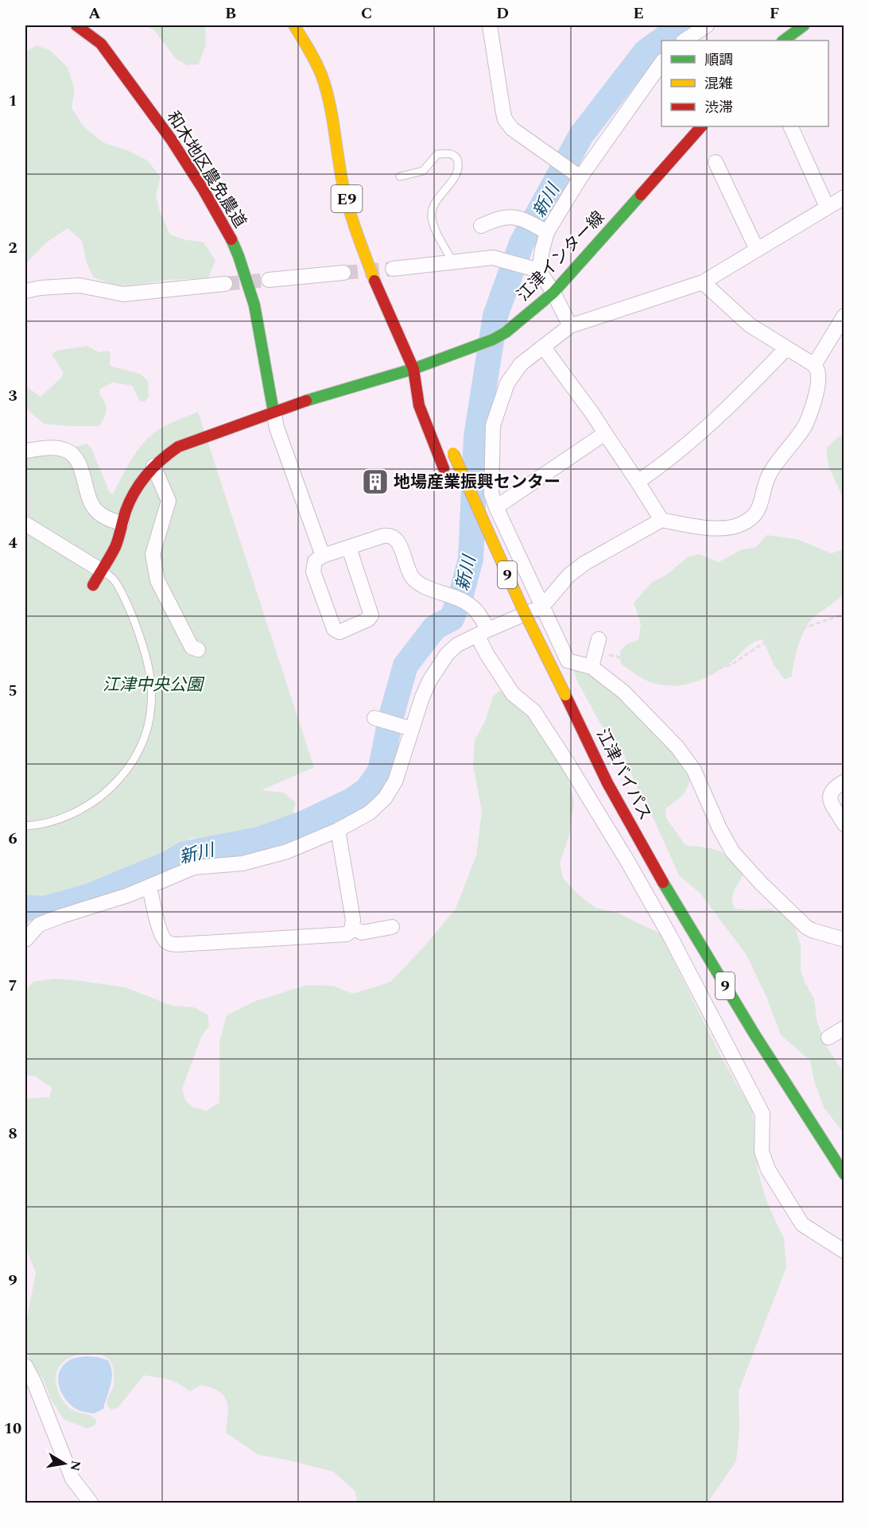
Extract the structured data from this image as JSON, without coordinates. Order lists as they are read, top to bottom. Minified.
{"streets":{"main road":["和木地区農免農道","E9","江津インター線","9","江津バイパス"]},"crossings":[["和木地区農免農道","江津インター線"],["E9","江津インター線"]],"water":["新川"],"parks":["江津中央公園"],"places":{"building":["地場産業振興センター"]},"legend":["順調","混雑","渋滞"],"north":"right","grid":{"columns":["A","B","C","D","E","F"],"rows":["1","2","3","4","5","6","7","8","9","10"]}}
